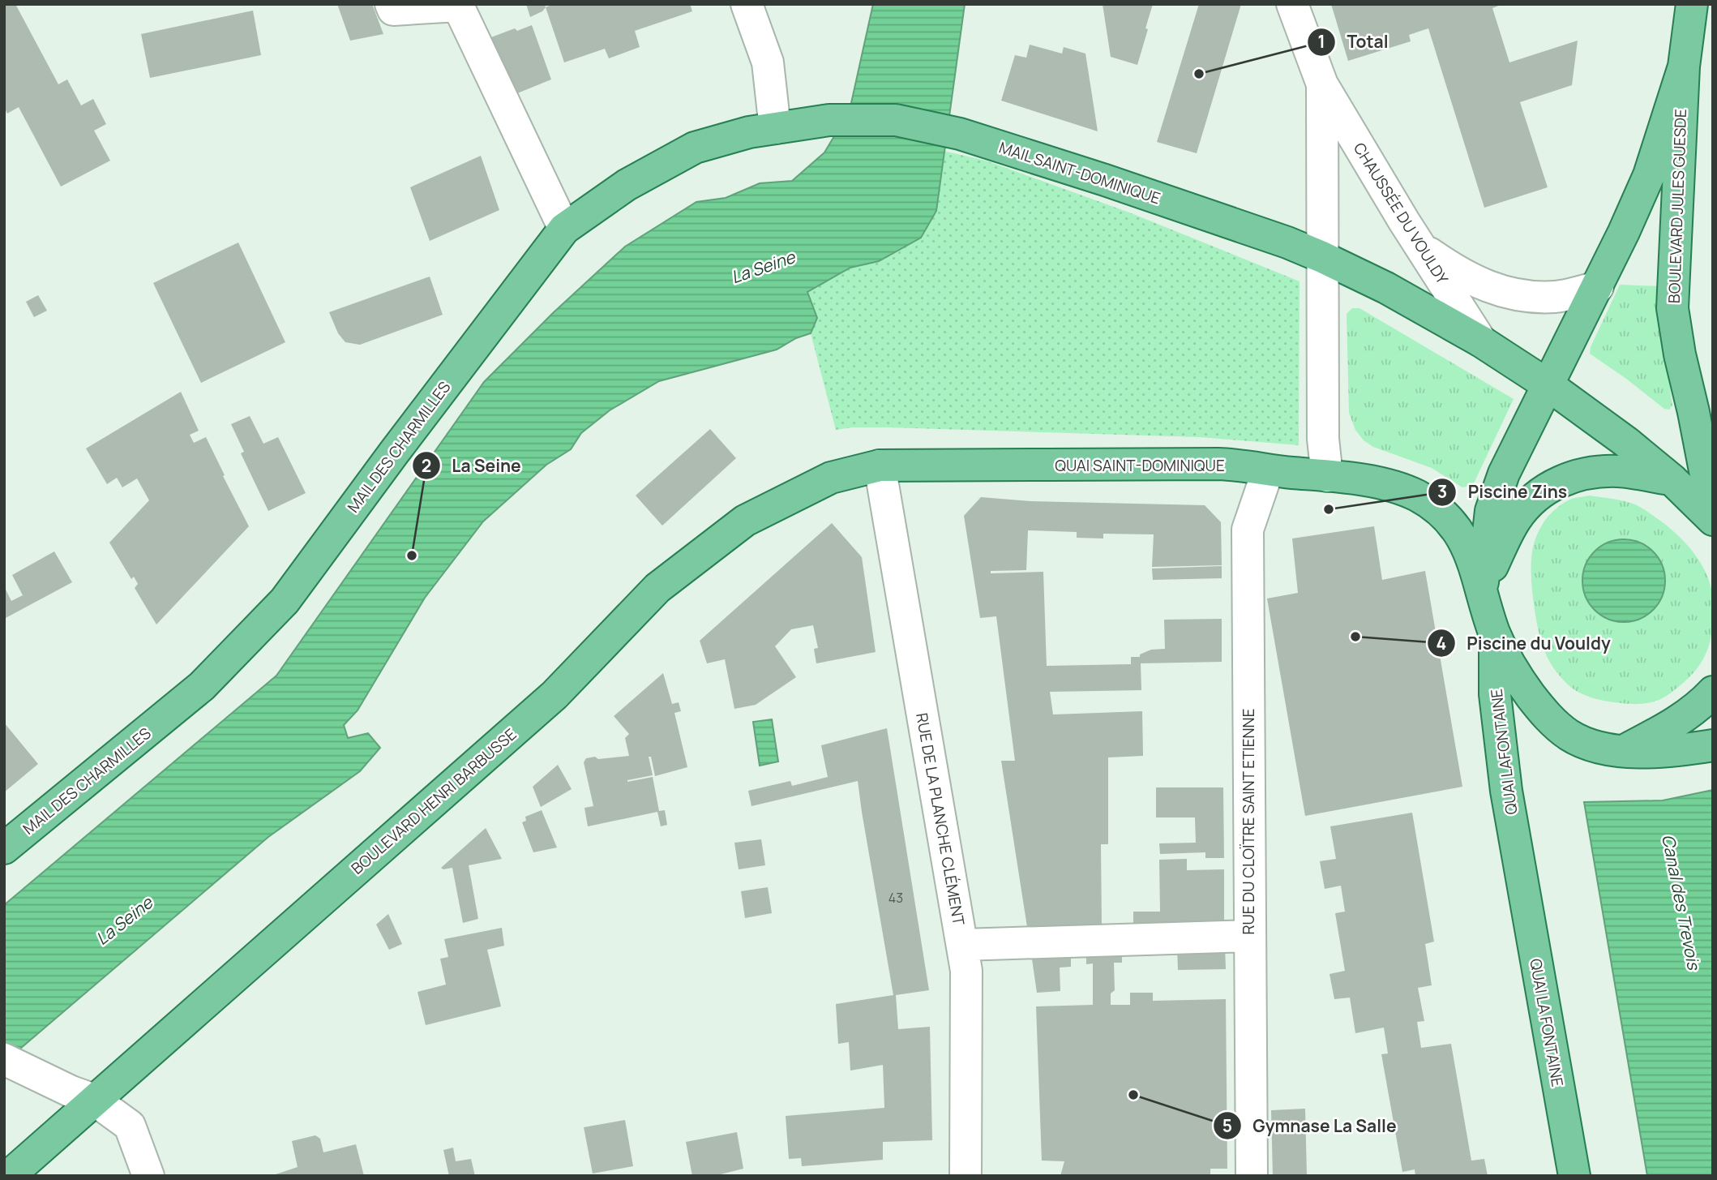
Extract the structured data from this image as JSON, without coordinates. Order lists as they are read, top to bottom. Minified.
{"streets":{"main road":["MAIL SAINT-DOMINIQUE","BOULEVARD JULES GUESDE","MAIL DES CHARMILLES","QUAI SAINT-DOMINIQUE","QUAI LAFONTAINE","BOULEVARD HENRI BARBUSSE","QUAI LA FONTAINE"],"street":["CHAUSSÉE DU VOULDY","RUE DE LA PLANCHE CLÉMENT","RUE DU CLOÏTRE SAINT ETIENNE"]},"crossings":[["MAIL SAINT-DOMINIQUE","BOULEVARD JULES GUESDE"],["MAIL SAINT-DOMINIQUE","CHAUSSÉE DU VOULDY"],["MAIL SAINT-DOMINIQUE","MAIL DES CHARMILLES"],["BOULEVARD JULES GUESDE","QUAI SAINT-DOMINIQUE"],["QUAI SAINT-DOMINIQUE","QUAI LAFONTAINE"],["QUAI SAINT-DOMINIQUE","BOULEVARD HENRI BARBUSSE"],["QUAI SAINT-DOMINIQUE","RUE DE LA PLANCHE CLÉMENT"],["QUAI SAINT-DOMINIQUE","RUE DU CLOÏTRE SAINT ETIENNE"],["QUAI LAFONTAINE","QUAI LA FONTAINE"],["BOULEVARD HENRI BARBUSSE","RUE DE LA PLANCHE CLÉMENT"]],"water":["La Seine","Canal des Trevois"],"places":["Total","Piscine Zins","La Seine","Piscine du Vouldy","Gymnase La Salle"],"house_numbers":["43"]}
